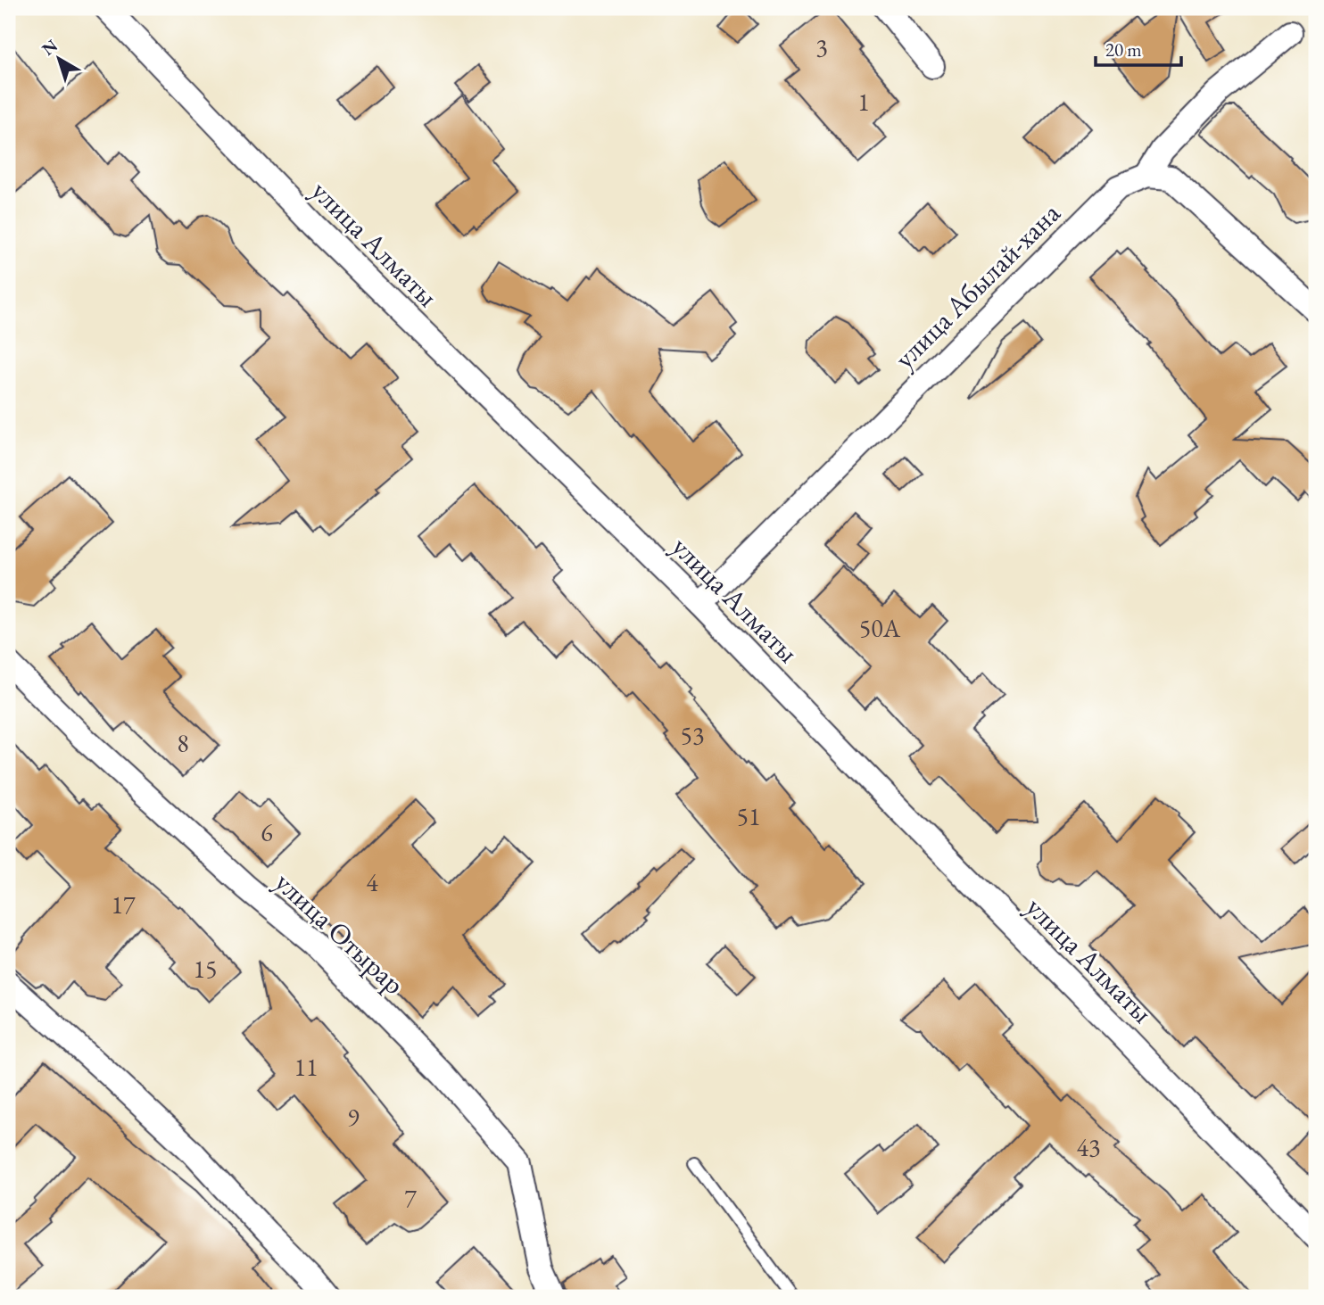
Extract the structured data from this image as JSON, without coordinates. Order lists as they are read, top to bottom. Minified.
{"streets":{"street":["улица Алматы","улица Абылай-хана","улица Отырар"]},"crossings":[["улица Алматы","улица Абылай-хана"]],"house_numbers":["3","1","50А","53","8","51","6","4","17","15","11","9","43","7"],"scale_bar":"20 m","north":"top left"}
